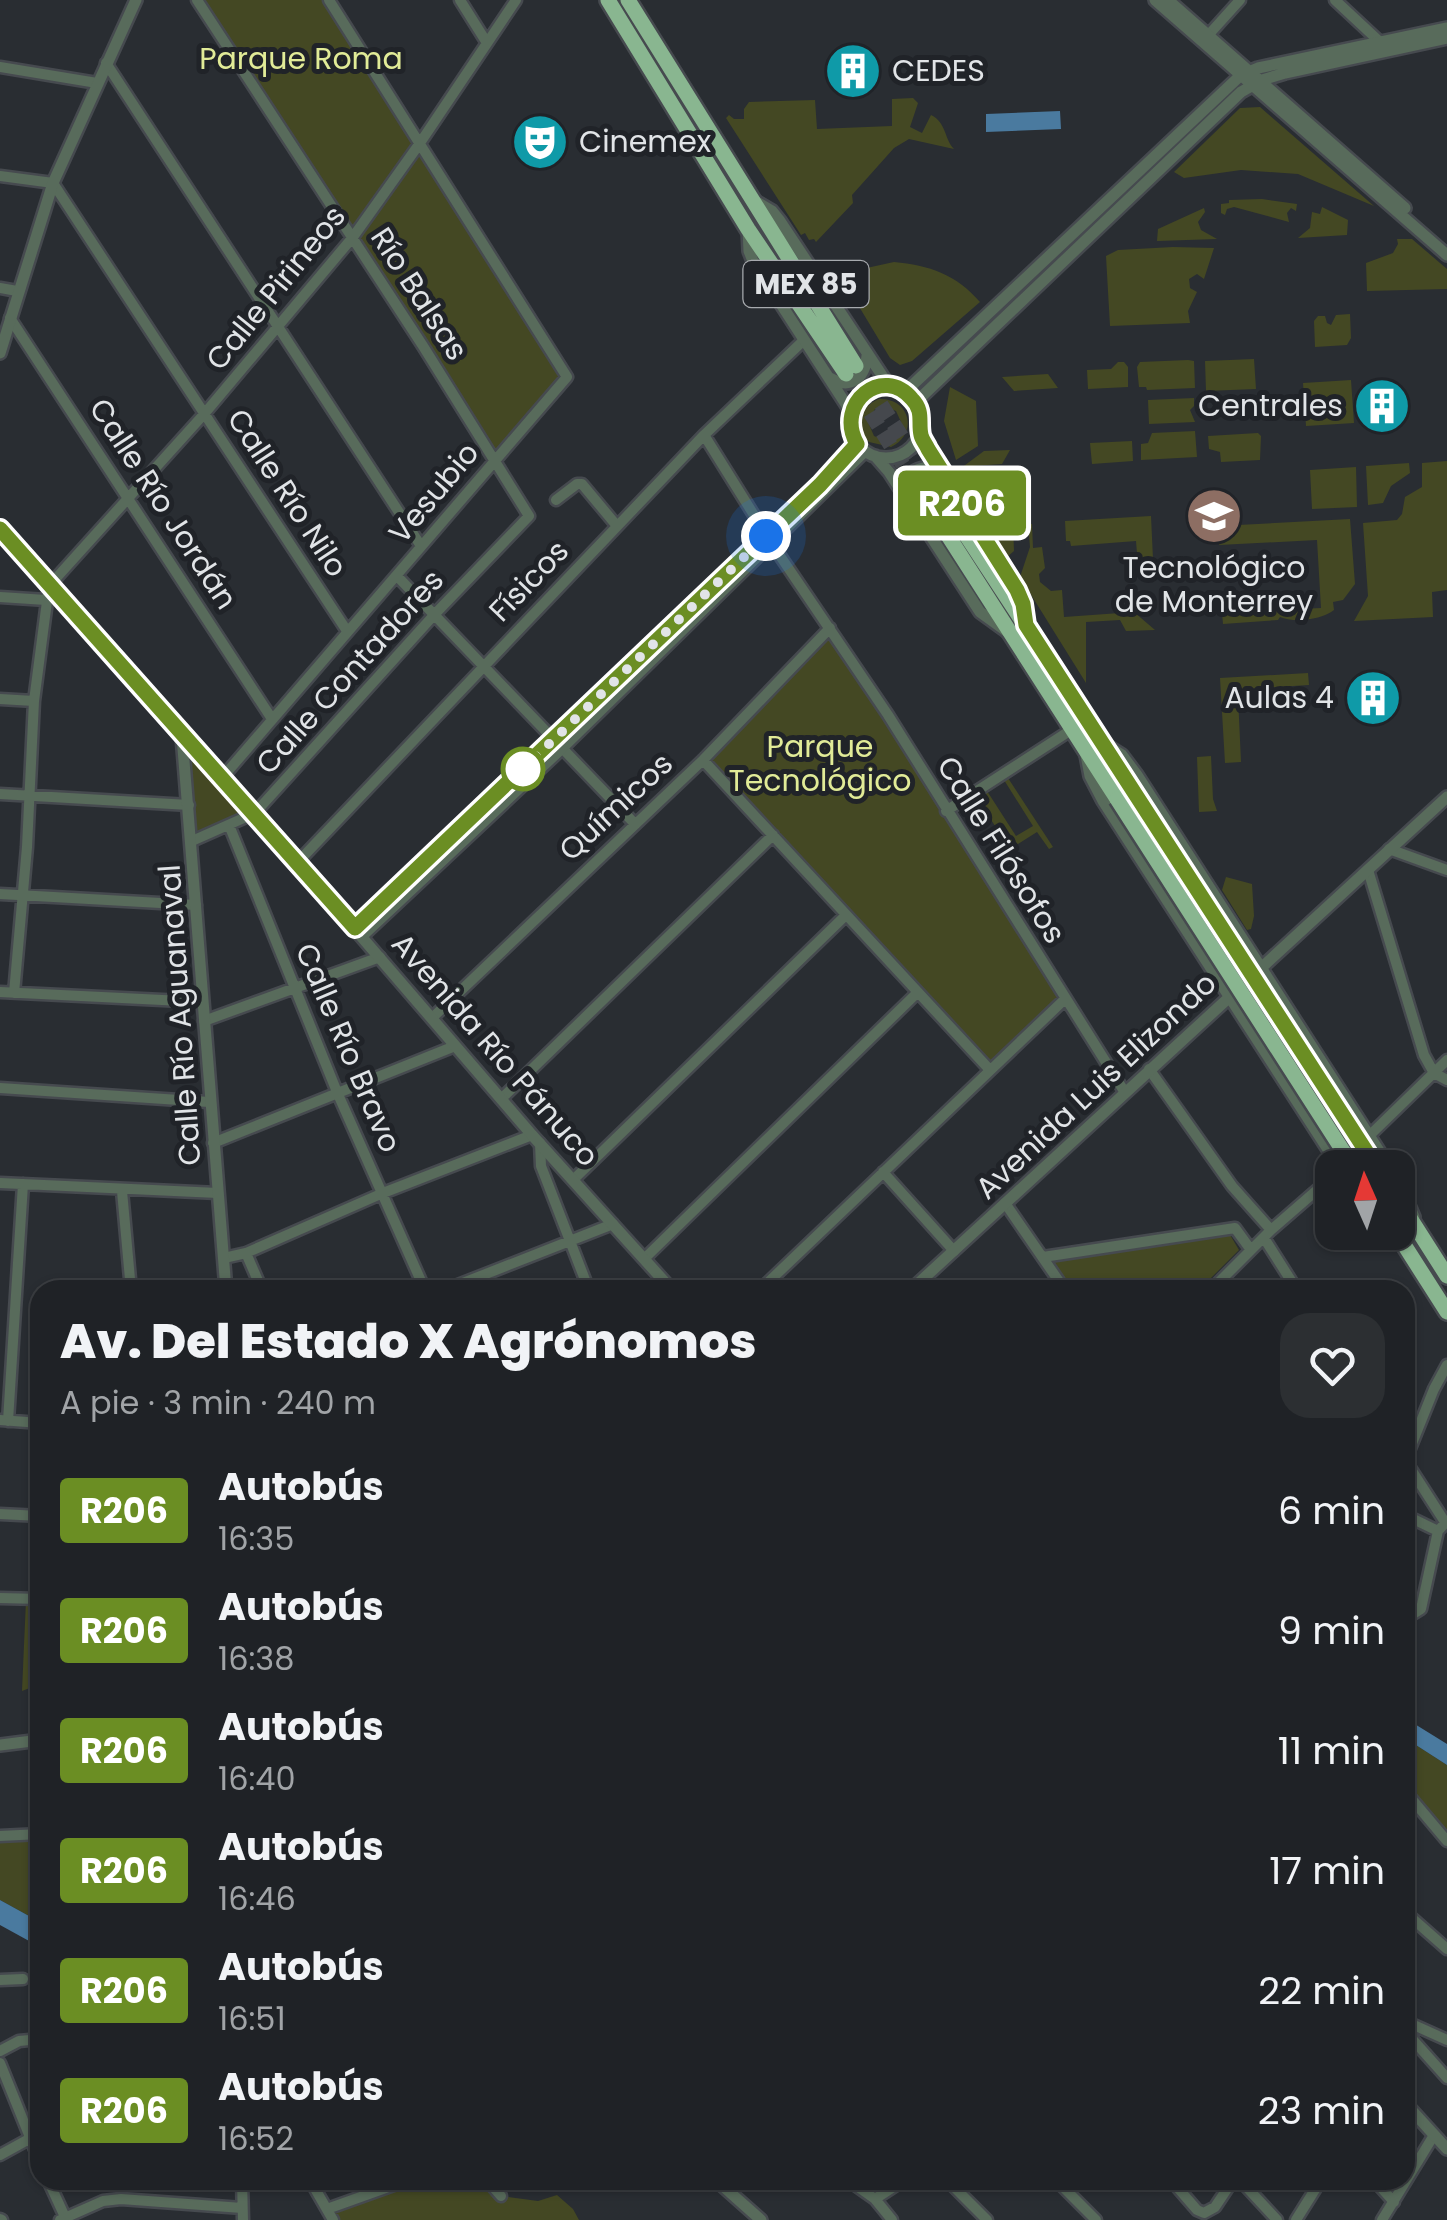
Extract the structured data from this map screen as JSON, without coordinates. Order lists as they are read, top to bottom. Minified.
{"streets":{"highway":["MEX 85"],"street":["Calle Pirineos","Río Balsas","Calle Río Nilo","Vesubio","Calle Río Jordán","Físicos","Calle Contadores","Químicos","Calle Filósofos","Calle Río Aguanaval","Calle Río Bravo","Avenida Río Pánuco","Avenida Luis Elizondo"]},"crossings":[["Calle Pirineos","Río Balsas"],["Calle Pirineos","Calle Río Nilo"],["Calle Pirineos","Vesubio"],["Calle Pirineos","Calle Río Jordán"],["Calle Pirineos","Avenida Río Pánuco"],["Río Balsas","Vesubio"],["Río Balsas","Calle Contadores"],["Calle Río Nilo","Vesubio"],["Vesubio","Calle Río Jordán"],["Vesubio","Avenida Río Pánuco"],["Físicos","Calle Filósofos"],["Físicos","Avenida Río Pánuco"],["Calle Contadores","Calle Río Aguanaval"],["Calle Contadores","Calle Río Bravo"],["Calle Contadores","Avenida Río Pánuco"],["Químicos","Calle Filósofos"],["Químicos","Avenida Río Pánuco"],["Calle Filósofos","Avenida Luis Elizondo"],["Calle Río Aguanaval","Avenida Río Pánuco"]],"parks":["Parque Roma","Parque Tecnológico"],"places":{"building":["CEDES","Centrales","Aulas 4"],"theatre":["Cinemex"],"school or university":["Tecnológico de Monterrey"]},"lines":["bus line R206"],"north":"top","page":{"on_map":"R206","heading":["Av. Del Estado X Agrónomos","A pie · 3 min · 240 m"],"list":[{"mark":"R206","name":"Autobús","note":"16:35","value":"6 min"},{"mark":"R206","name":"Autobús","note":"16:38","value":"9 min"},{"mark":"R206","name":"Autobús","note":"16:40","value":"11 min"},{"mark":"R206","name":"Autobús","note":"16:46","value":"17 min"},{"mark":"R206","name":"Autobús","note":"16:51","value":"22 min"},{"mark":"R206","name":"Autobús","note":"16:52","value":"23 min"}]}}
